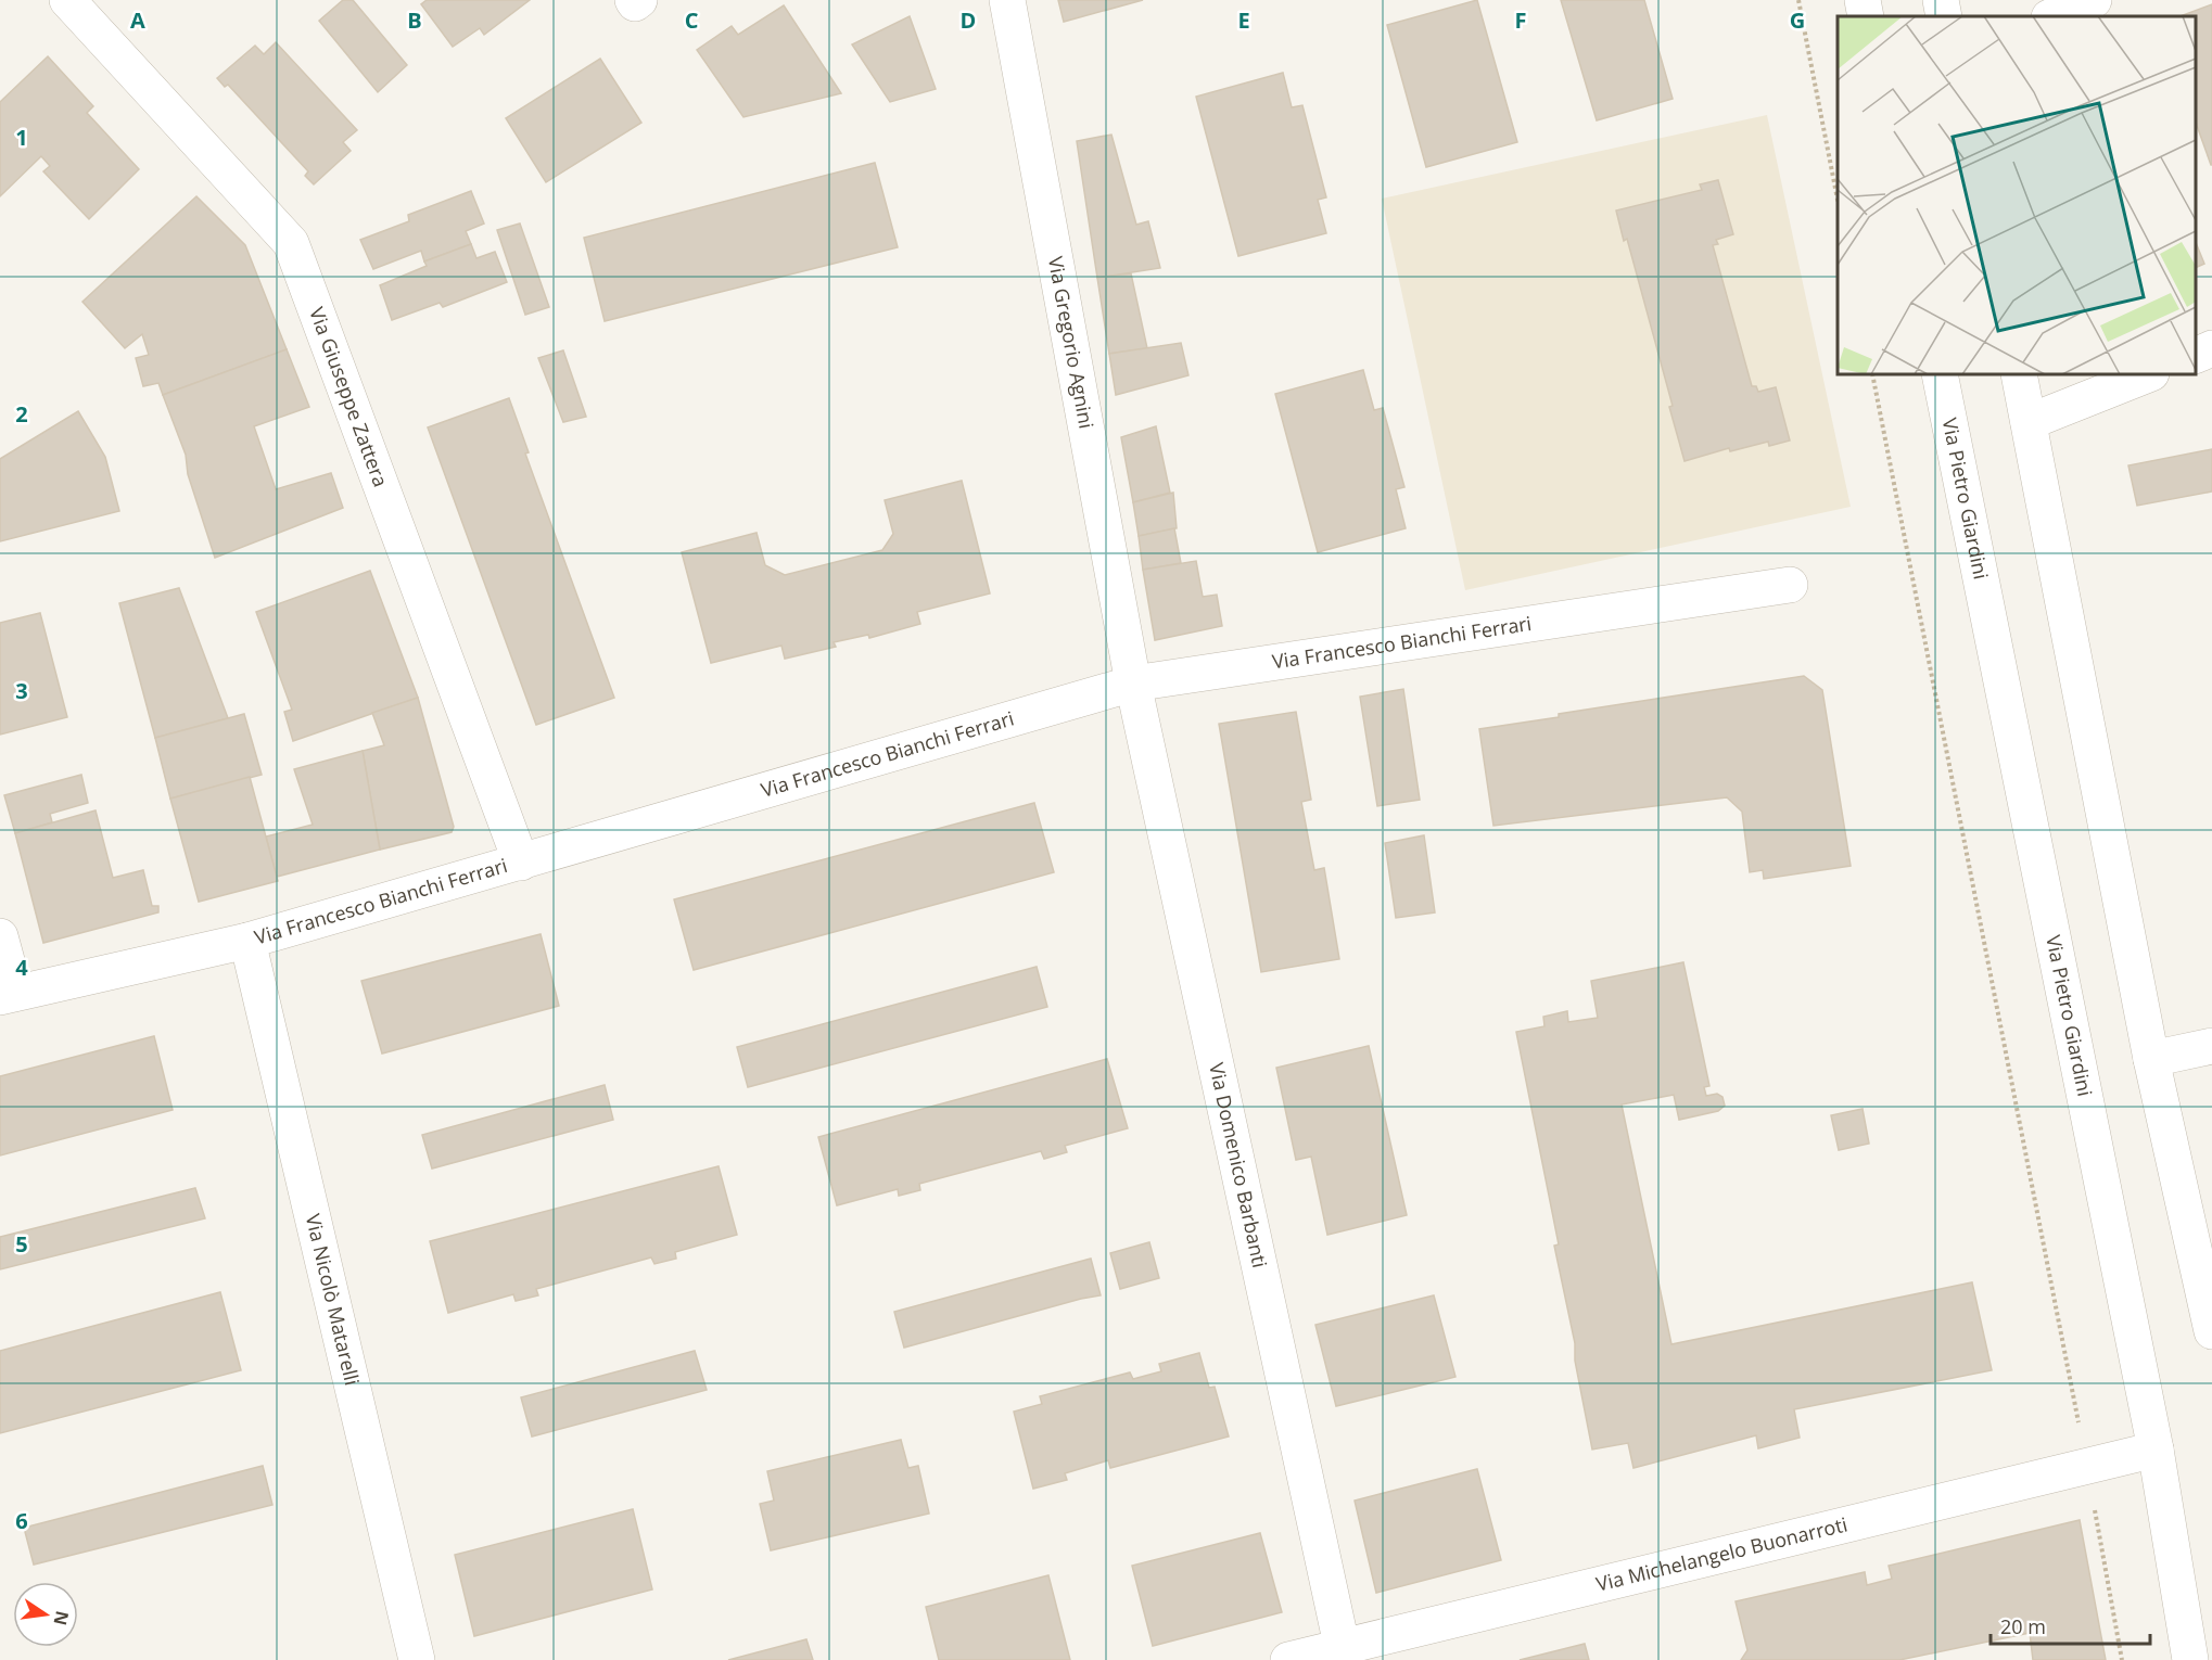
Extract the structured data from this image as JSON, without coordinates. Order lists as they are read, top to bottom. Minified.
{"streets":{"street":["Via Gregorio Agnini","Via Giuseppe Zattera","Via Pietro Giardini","Via Francesco Bianchi Ferrari","Via Domenico Barbanti","Via Nicolò Matarelli","Via Michelangelo Buonarroti"]},"crossings":[["Via Gregorio Agnini","Via Francesco Bianchi Ferrari"],["Via Gregorio Agnini","Via Domenico Barbanti"],["Via Giuseppe Zattera","Via Francesco Bianchi Ferrari"],["Via Pietro Giardini","Via Michelangelo Buonarroti"],["Via Francesco Bianchi Ferrari","Via Domenico Barbanti"],["Via Francesco Bianchi Ferrari","Via Nicolò Matarelli"],["Via Domenico Barbanti","Via Michelangelo Buonarroti"]],"scale_bar":"20 m","north":"right","grid":{"columns":["A","B","C","D","E","F","G"],"rows":["1","2","3","4","5","6"]}}
